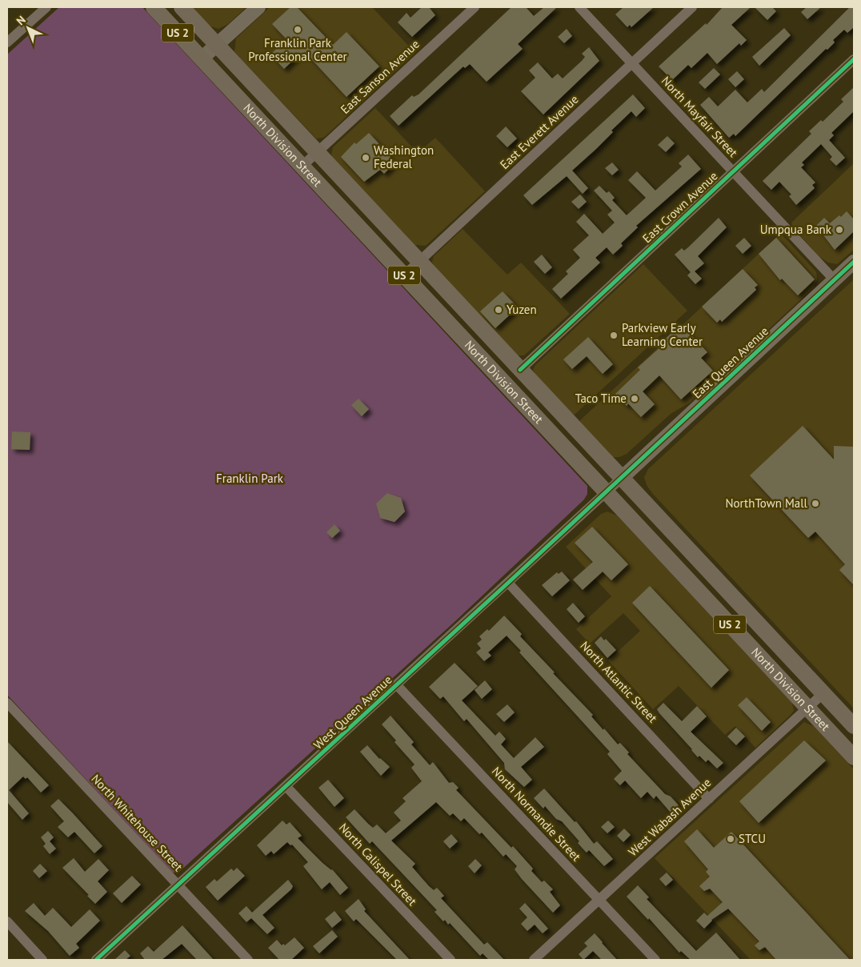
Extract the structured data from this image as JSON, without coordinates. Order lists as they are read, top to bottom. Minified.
{"streets":{"main road":["US 2","North Division Street"],"street":["East Sanson Avenue","North Mayfair Street","East Everett Avenue","East Crown Avenue","East Queen Avenue","North Atlantic Street","West Queen Avenue","North Normandie Street","West Wabash Avenue","North Whitehouse Street","North Calispel Street"]},"crossings":[["East Sanson Avenue","North Division Street"],["North Mayfair Street","East Everett Avenue"],["North Mayfair Street","East Crown Avenue"],["North Mayfair Street","East Queen Avenue"],["East Everett Avenue","North Division Street"],["North Division Street","East Crown Avenue"],["North Division Street","East Queen Avenue"],["North Division Street","West Queen Avenue"],["North Division Street","West Wabash Avenue"],["East Queen Avenue","West Queen Avenue"],["North Atlantic Street","West Queen Avenue"],["North Atlantic Street","West Wabash Avenue"],["West Queen Avenue","North Normandie Street"],["West Queen Avenue","North Whitehouse Street"],["West Queen Avenue","North Calispel Street"],["North Normandie Street","West Wabash Avenue"]],"parks":["Franklin Park"],"places":["Franklin Park Professional Center","Washington Federal","Umpqua Bank","Yuzen","Parkview Early Learning Center","Taco Time","NorthTown Mall","STCU"],"north":"top left"}
